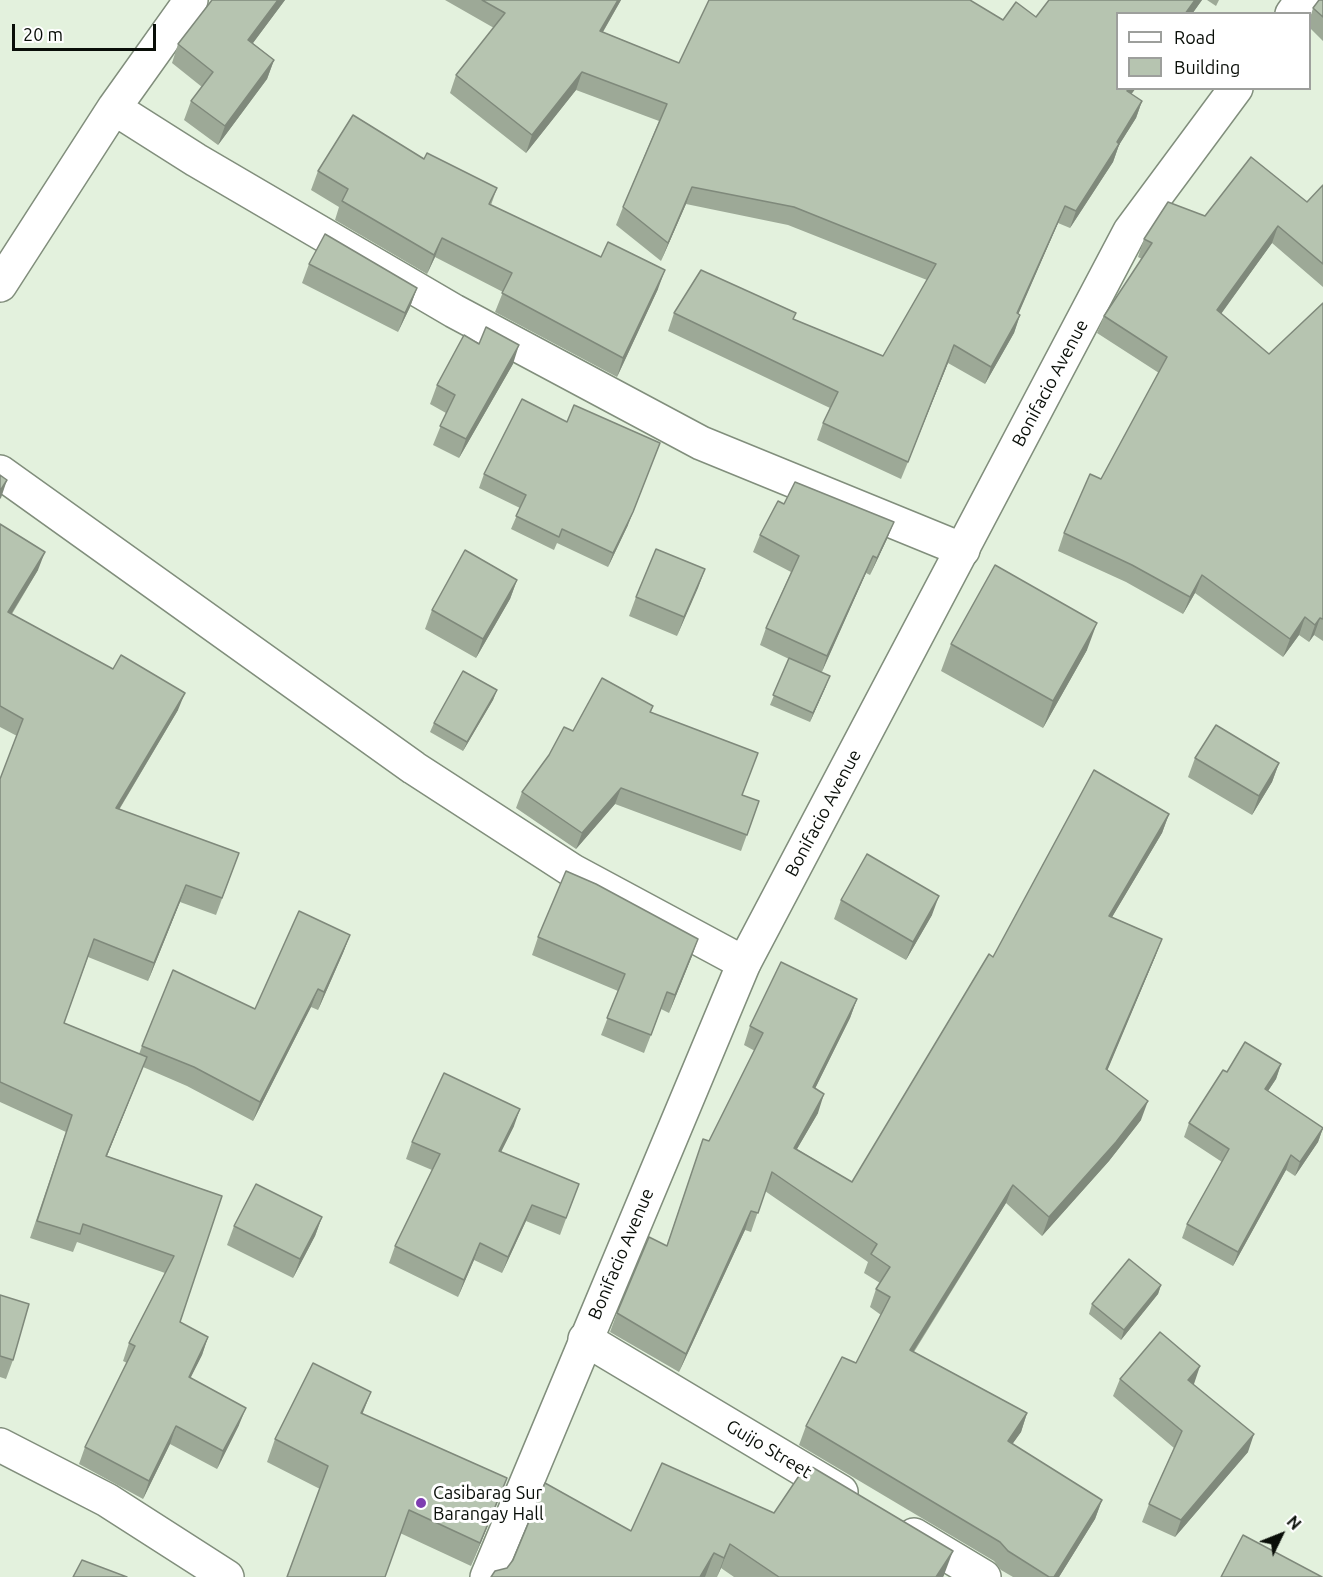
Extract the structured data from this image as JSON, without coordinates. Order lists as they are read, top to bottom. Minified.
{"streets":{"street":["Bonifacio Avenue","Guijo Street"]},"crossings":[["Bonifacio Avenue","Guijo Street"]],"places":["Casibarag Sur Barangay Hall"],"legend":["Road","Building"],"scale_bar":"20 m","north":"top right"}
